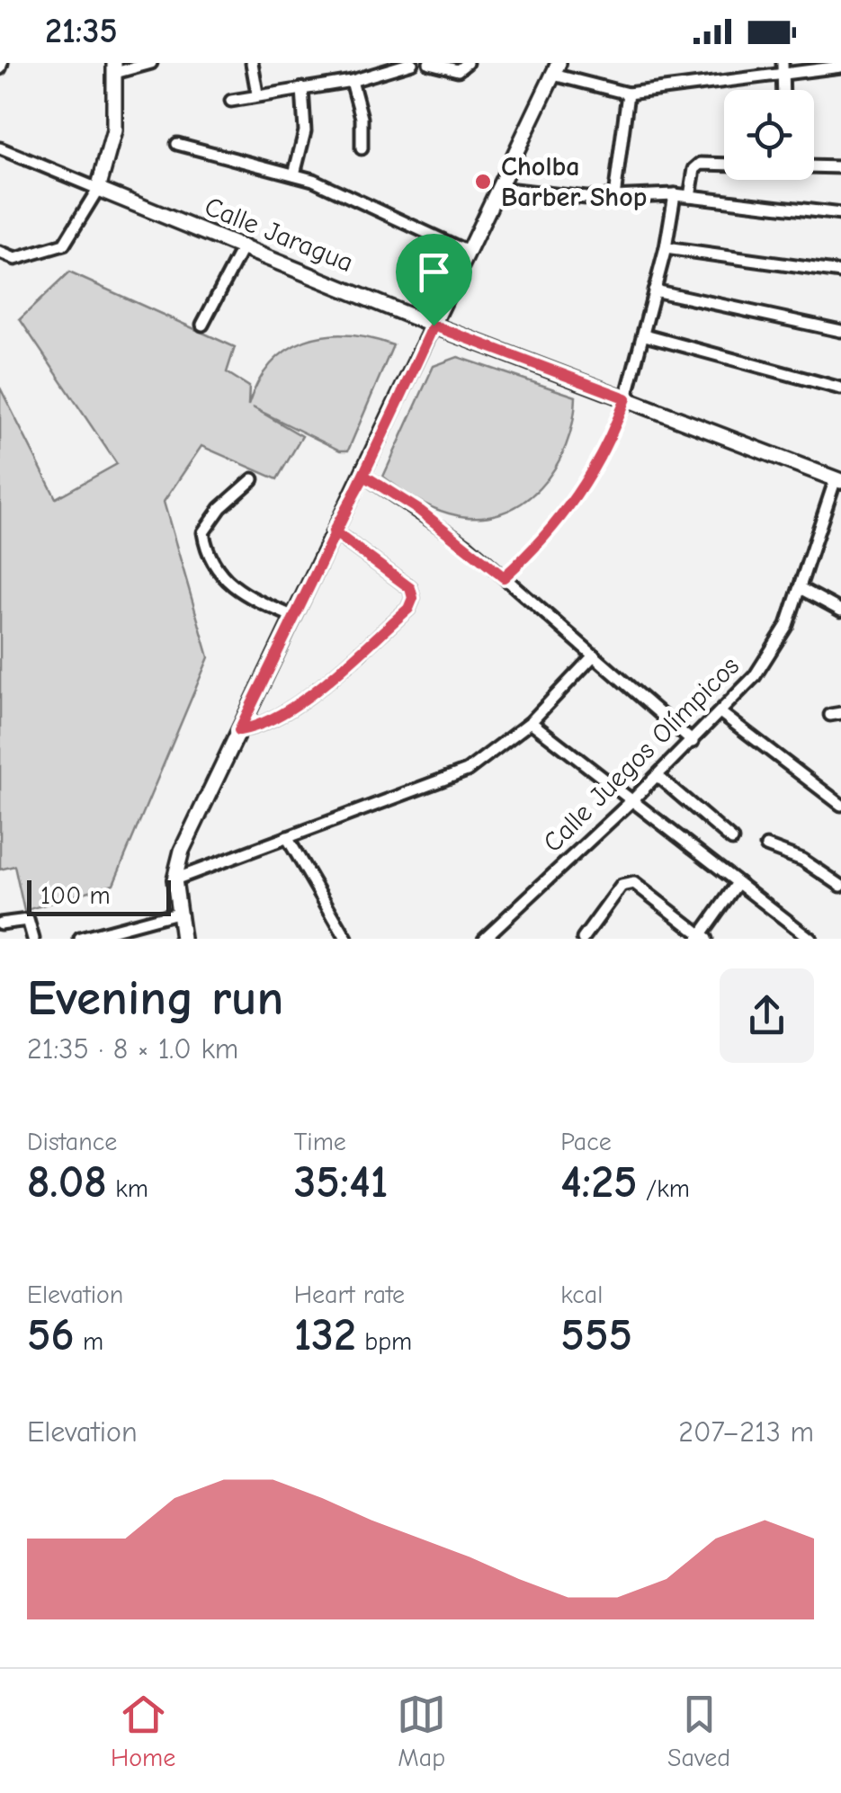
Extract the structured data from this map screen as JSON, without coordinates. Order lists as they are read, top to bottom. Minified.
{"streets":{"street":["Calle Jaragua","Calle Juegos Olímpicos"]},"crossings":[["Calle Jaragua","Calle Juegos Olímpicos"]],"places":["Cholba Barber Shop"],"scale_bar":"100 m","page":{"status":"21:35","scale":"100 m","heading":["Evening run","21:35 · 8 × 1.0 km"],"stats":[["Distance","8.08 km"],["Time","35:41"],["Pace","4:25 /km"],["Elevation","56 m"],["Heart rate","132 bpm"],["kcal","555"]],"chart":["Elevation","207–213 m"],"tabs":["Home","Map","Saved"]}}
